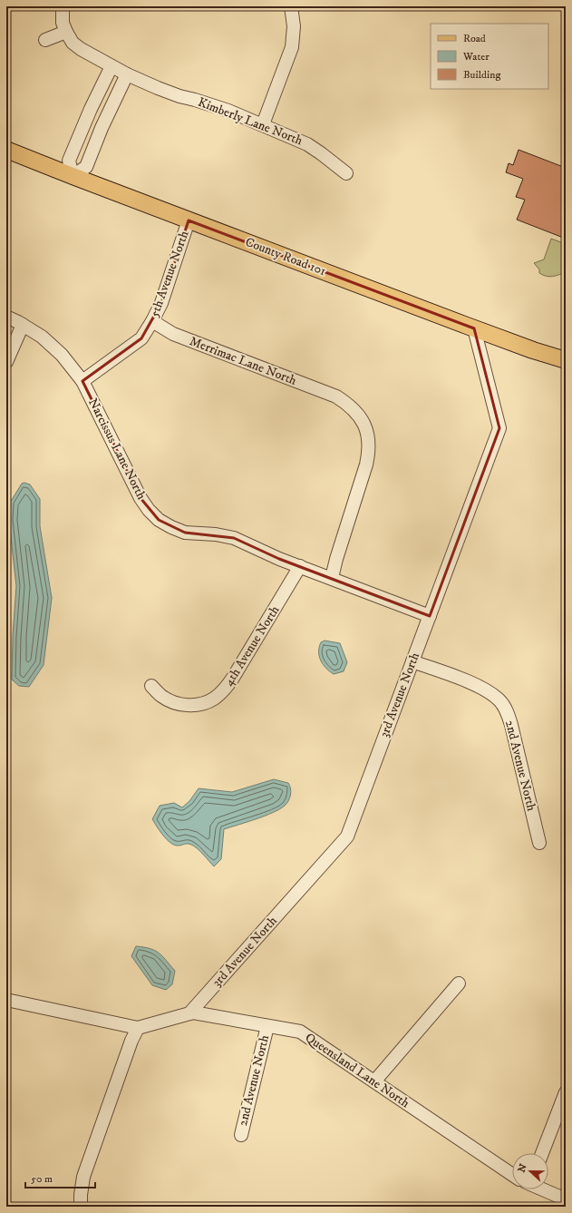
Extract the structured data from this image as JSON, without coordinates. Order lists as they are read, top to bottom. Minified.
{"streets":{"main road":["County Road 101"],"street":["Kimberly Lane North","5th Avenue North","Merrimac Lane North","Narcissus Lane North","4th Avenue North","3rd Avenue North","2nd Avenue North","Queensland Lane North"]},"crossings":[["County Road 101","5th Avenue North"],["County Road 101","3rd Avenue North"],["5th Avenue North","Merrimac Lane North"],["5th Avenue North","Narcissus Lane North"],["Merrimac Lane North","Narcissus Lane North"],["Narcissus Lane North","4th Avenue North"],["Narcissus Lane North","3rd Avenue North"],["3rd Avenue North","2nd Avenue North"],["3rd Avenue North","Queensland Lane North"],["2nd Avenue North","Queensland Lane North"]],"legend":["Road","Water","Building"],"scale_bar":"50 m","north":"left"}
